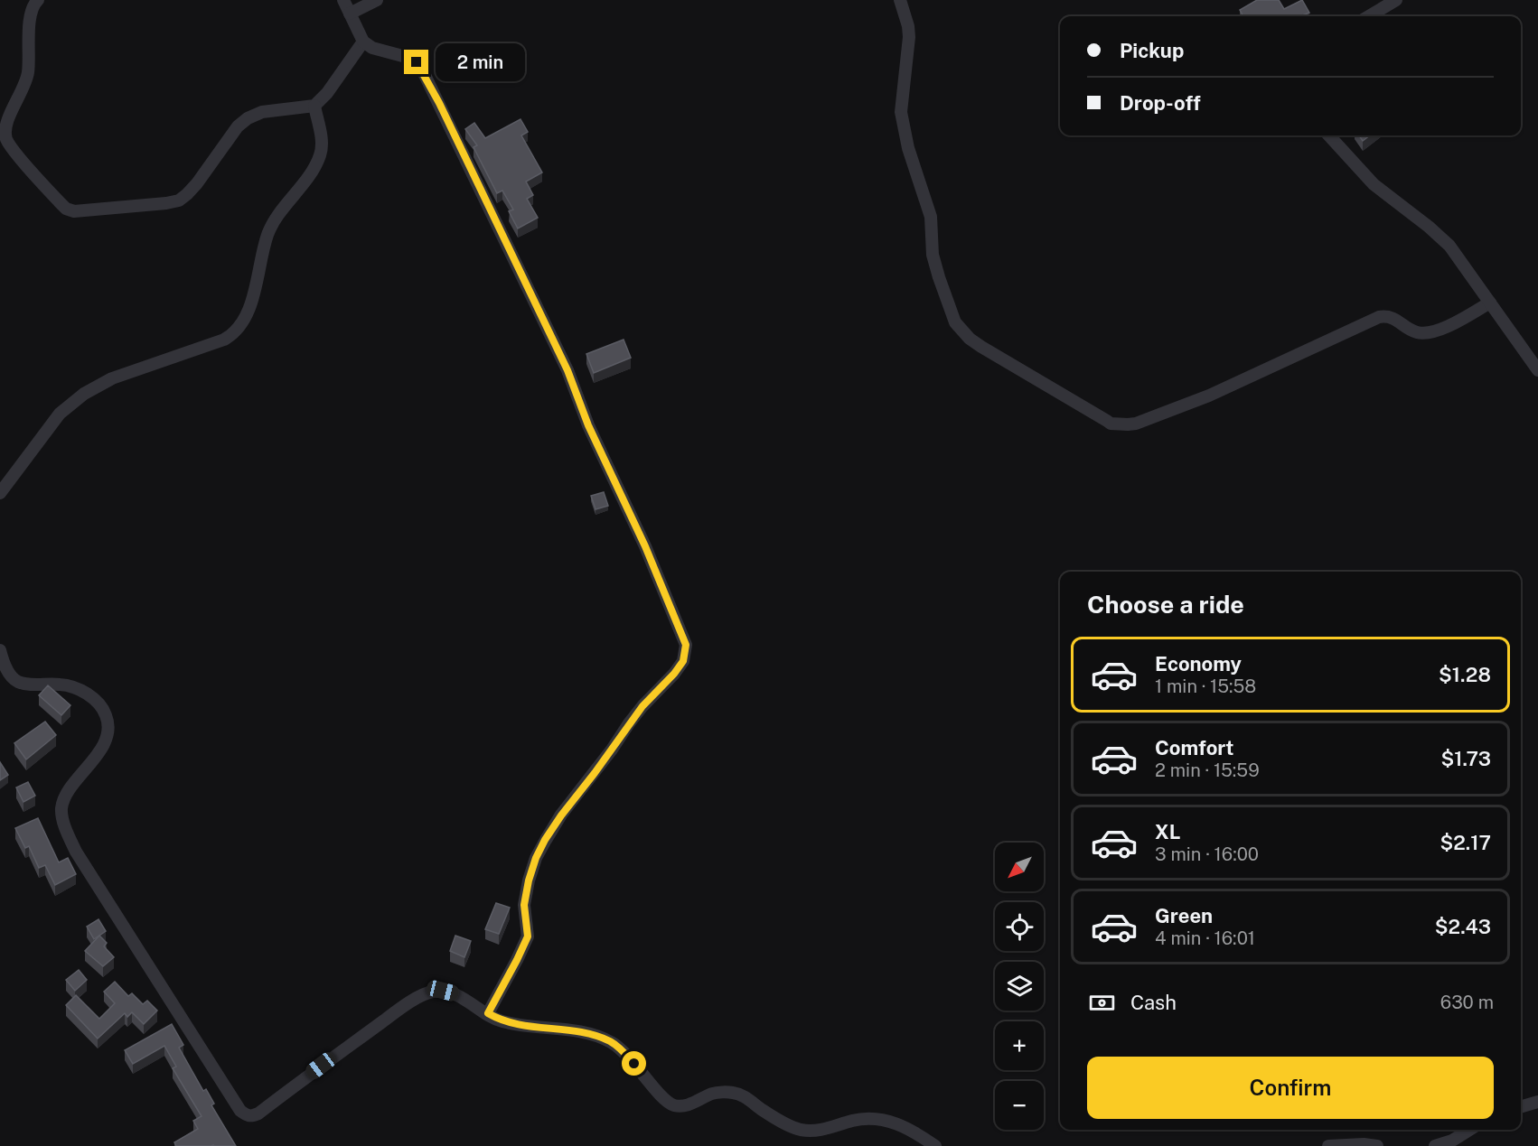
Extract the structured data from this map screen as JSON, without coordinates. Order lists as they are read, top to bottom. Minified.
{"north":"bottom left","page":{"banner":["Pickup","Drop-off"],"bubble":"2 min","heading":"Choose a ride","list":[{"name":"Economy","note":"1 min · 15:58","value":"$1.28"},{"name":"Comfort","note":"2 min · 15:59","value":"$1.73"},{"name":"XL","note":"3 min · 16:00","value":"$2.17"},{"name":"Green","note":"4 min · 16:01","value":"$2.43"}],"map_buttons":["+","−"],"pay":["Cash","630 m"],"buttons":"Confirm"}}
